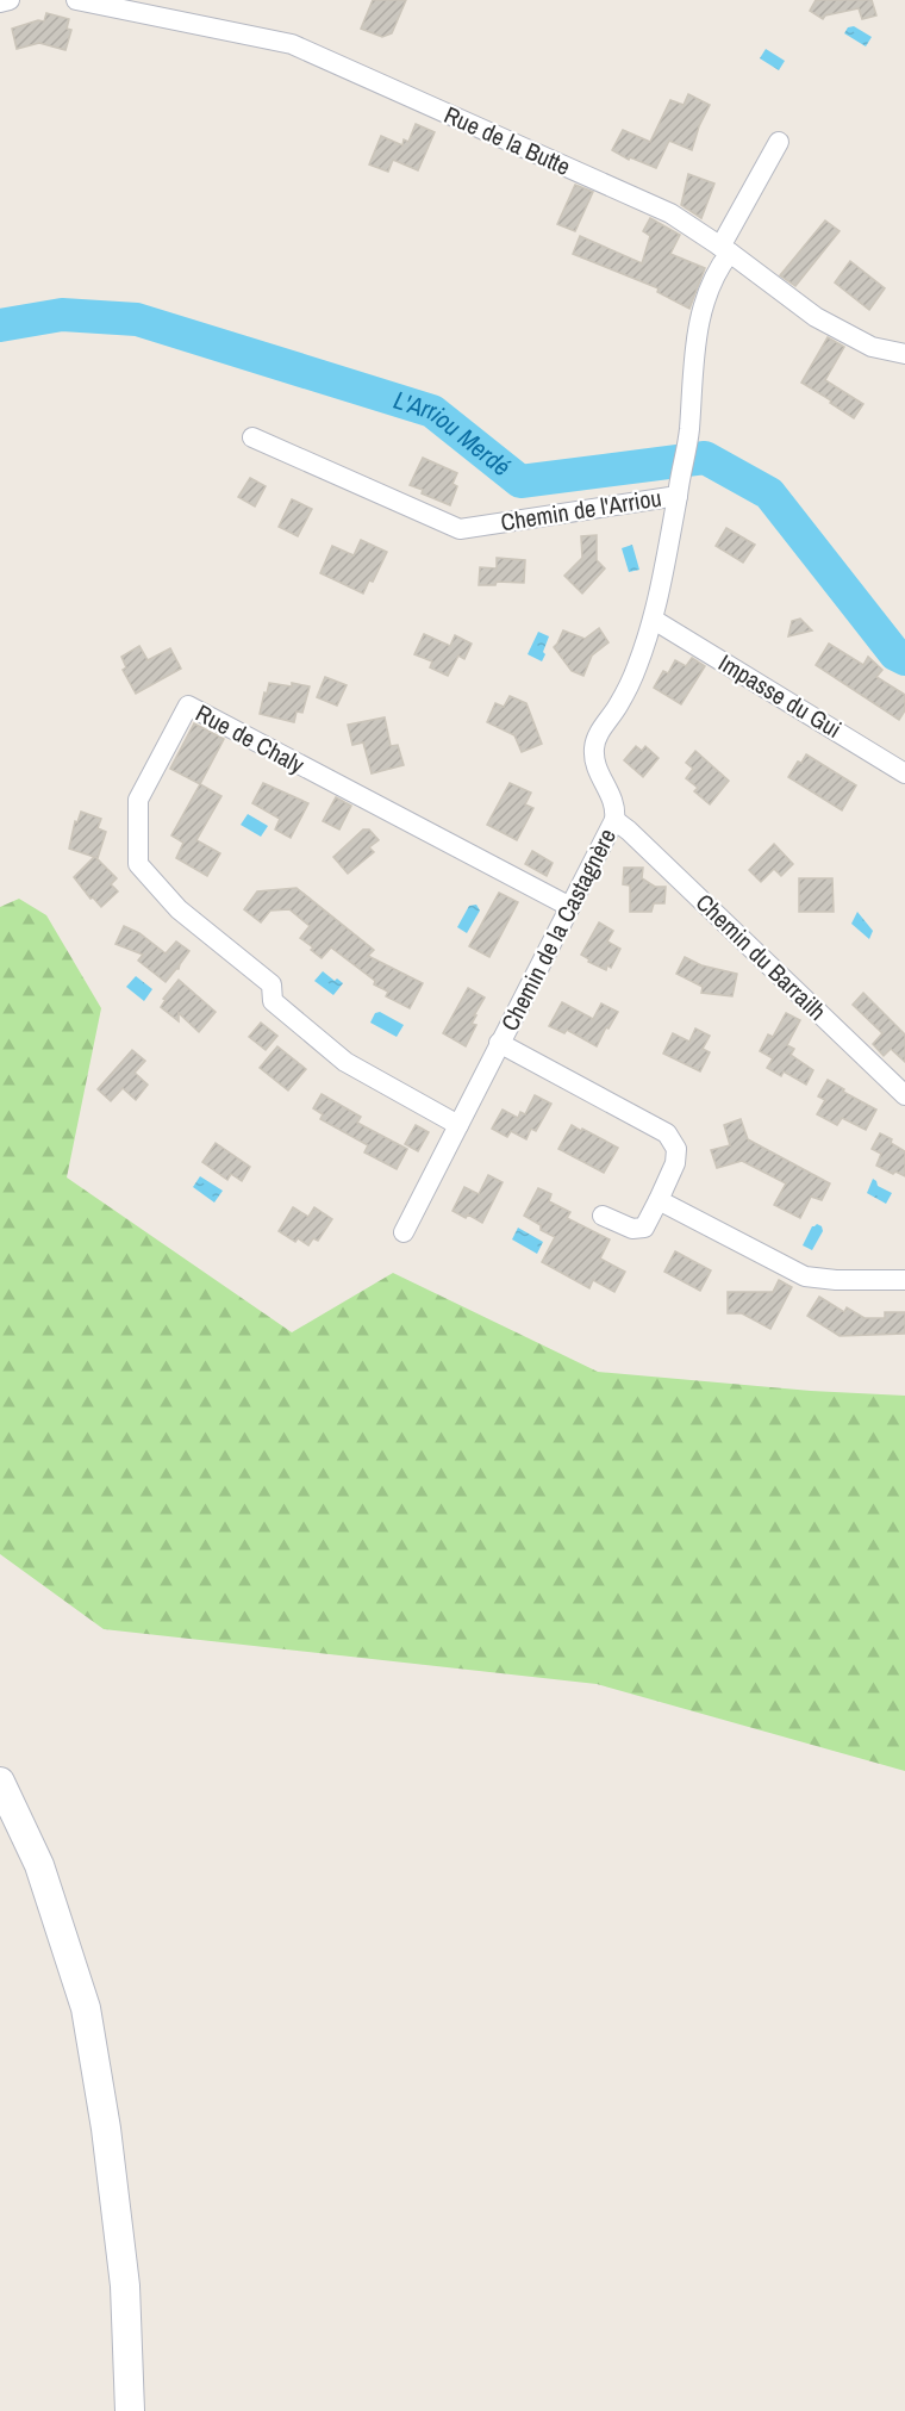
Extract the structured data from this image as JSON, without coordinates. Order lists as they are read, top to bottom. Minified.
{"streets":{"street":["Rue de la Butte","Chemin de l'Arriou","Impasse du Gui","Rue de Chaly","Chemin de la Castagnère","Chemin du Barrailh"]},"crossings":[["Rue de la Butte","Chemin de l'Arriou"],["Chemin de l'Arriou","Chemin de la Castagnère"],["Impasse du Gui","Chemin de la Castagnère"],["Rue de Chaly","Chemin de la Castagnère"],["Chemin de la Castagnère","Chemin du Barrailh"]],"water":["L'Arriou Merdé"]}
